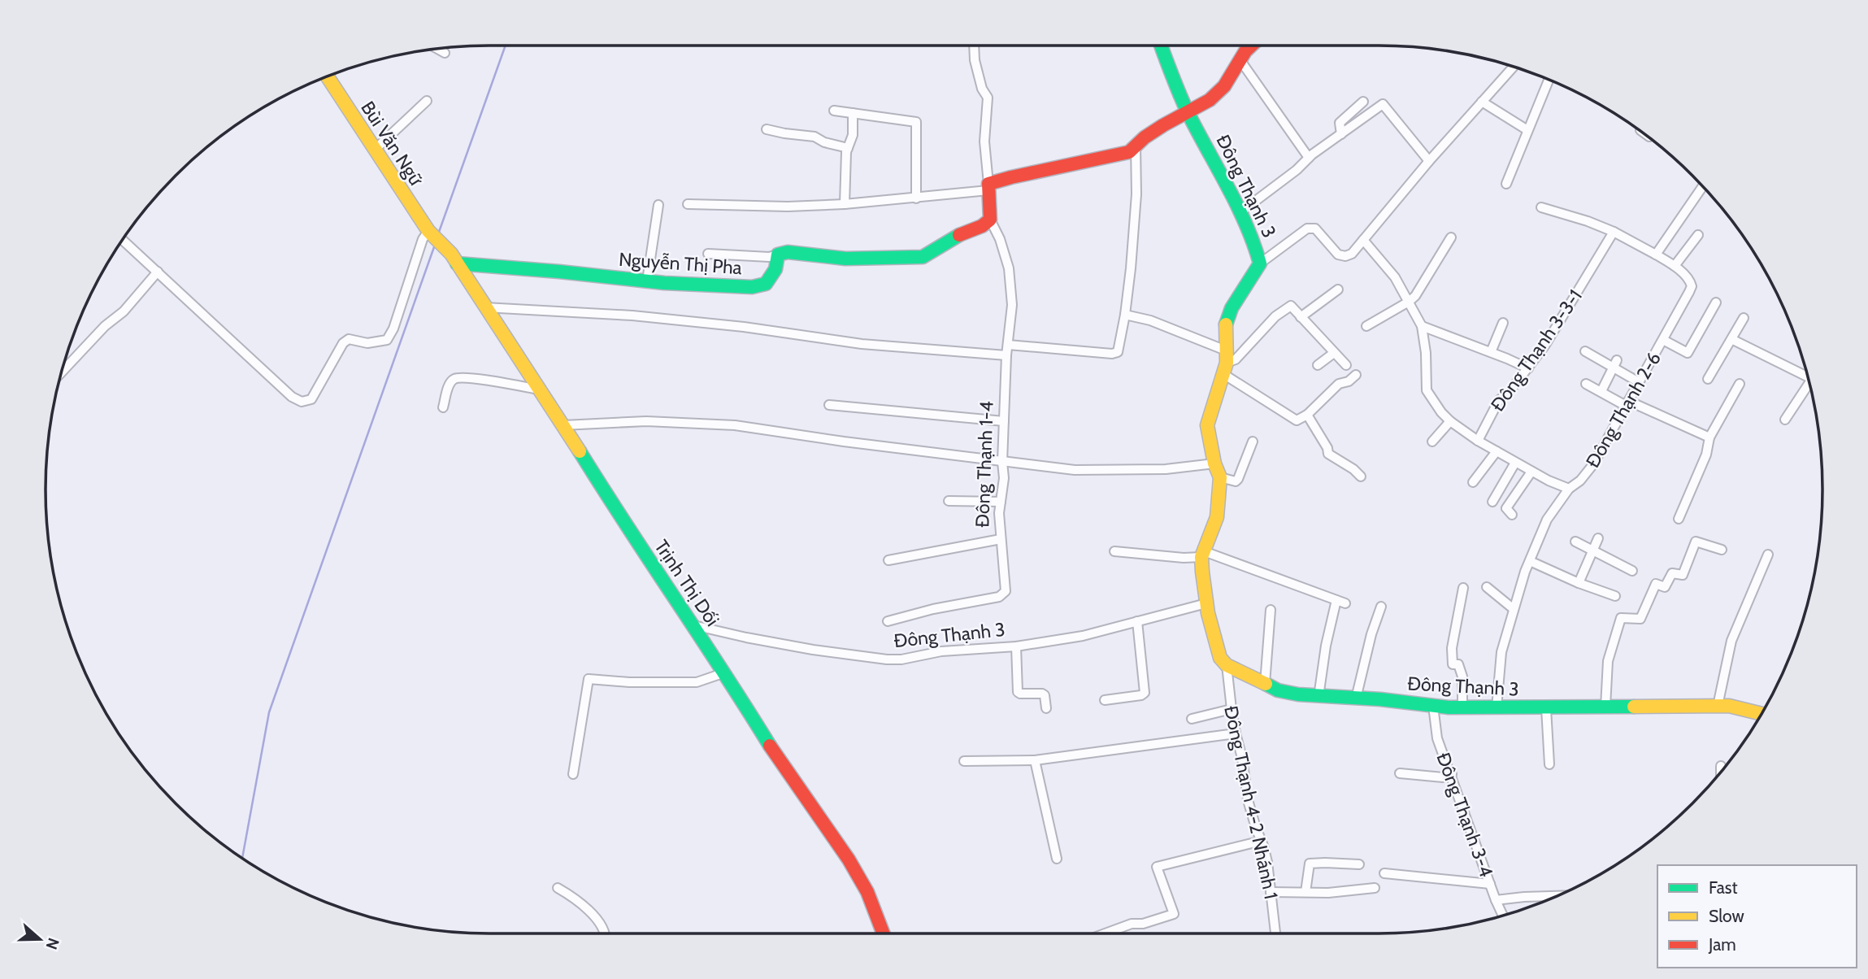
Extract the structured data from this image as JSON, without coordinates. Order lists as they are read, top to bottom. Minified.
{"streets":{"street":["Bùi Văn Ngữ","Đông Thạnh 3","Nguyễn Thị Pha","Đông Thạnh 3-3-1","Đông Thạnh 2-6","Đông Thạnh 1-4","Trịnh Thị Dối","Đông Thạnh 4-2 Nhánh 1","Đông Thạnh 3-4"]},"crossings":[["Bùi Văn Ngữ","Trịnh Thị Dối"],["Đông Thạnh 3","Đông Thạnh 2-6"],["Đông Thạnh 3","Trịnh Thị Dối"],["Đông Thạnh 3","Đông Thạnh 4-2 Nhánh 1"],["Đông Thạnh 3","Đông Thạnh 3-4"],["Nguyễn Thị Pha","Trịnh Thị Dối"]],"legend":["Fast","Slow","Jam"],"north":"right"}
